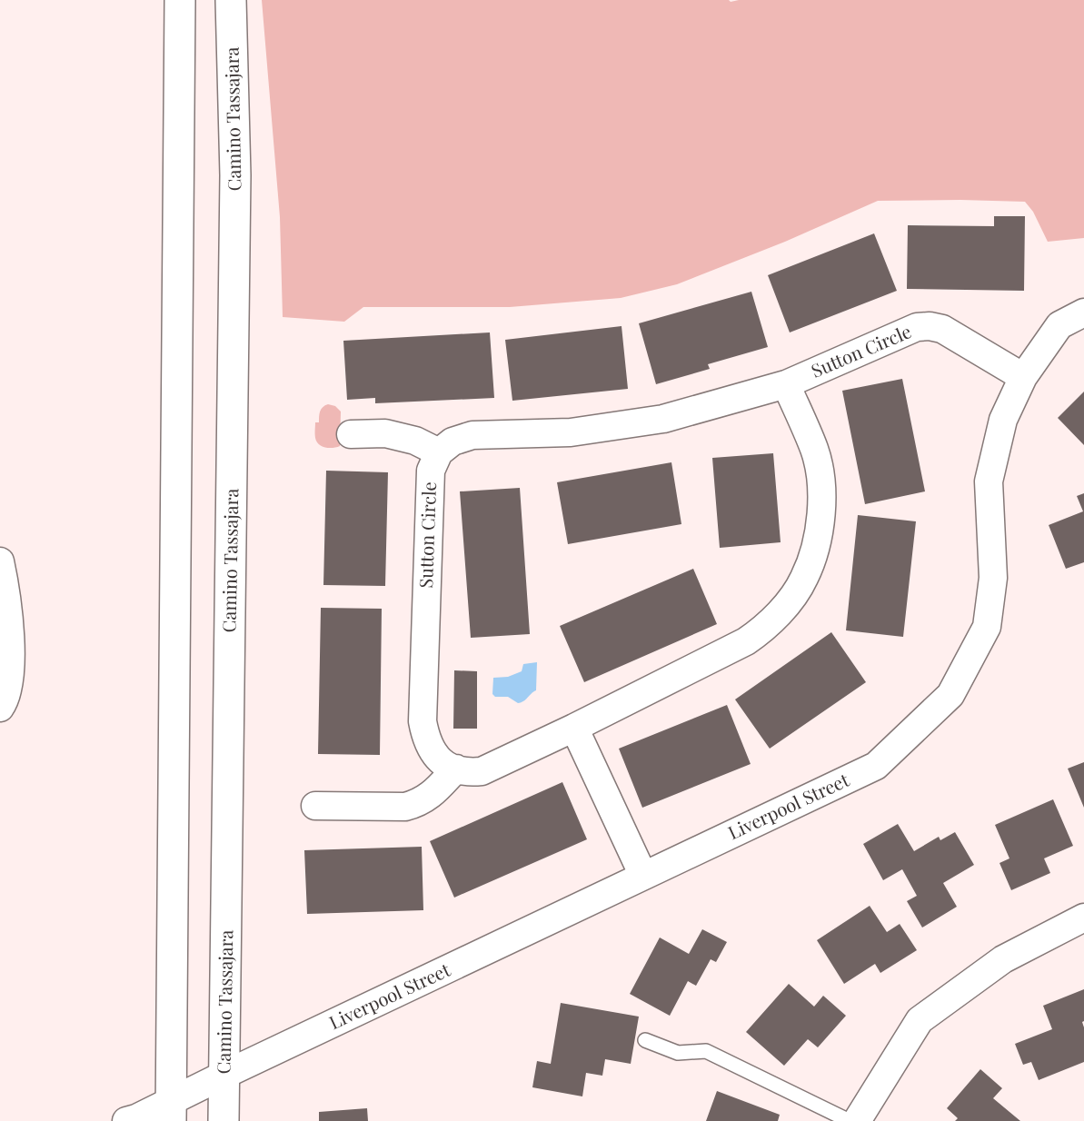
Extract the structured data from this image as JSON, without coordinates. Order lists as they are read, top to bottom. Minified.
{"streets":{"main road":["Camino Tassajara"],"street":["Sutton Circle","Liverpool Street"]},"crossings":[["Camino Tassajara","Liverpool Street"],["Sutton Circle","Liverpool Street"]]}
